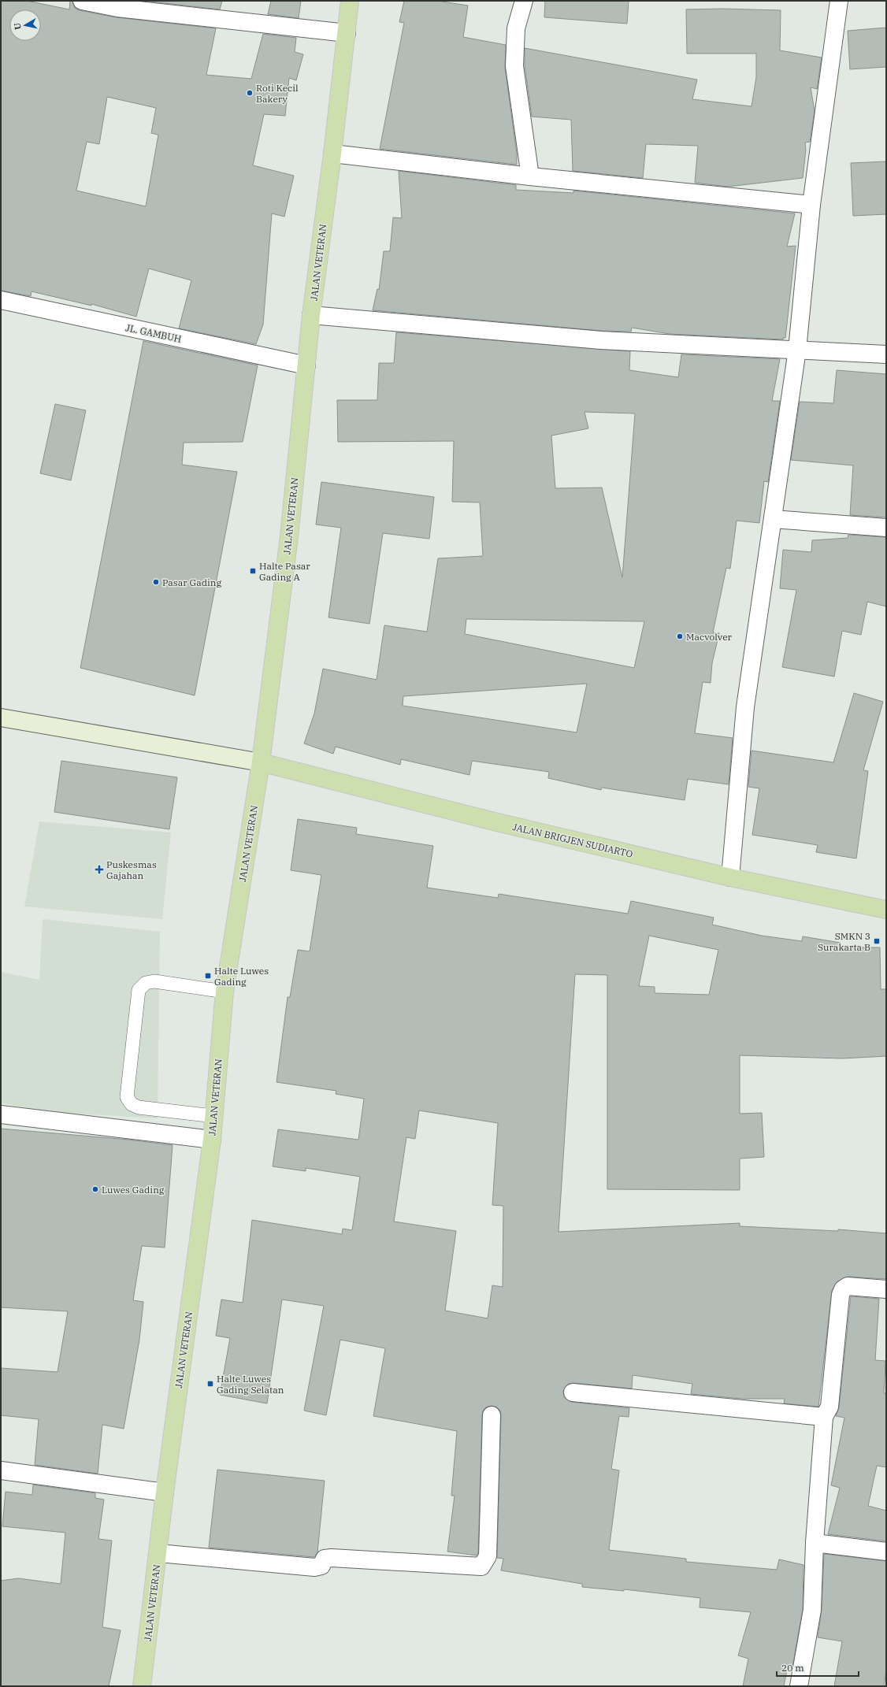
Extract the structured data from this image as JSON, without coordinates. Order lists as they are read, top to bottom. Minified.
{"streets":{"main road":["JALAN VETERAN","JALAN BRIGJEN SUDIARTO"],"street":["JL. GAMBUH"]},"crossings":[["JALAN VETERAN","JL. GAMBUH"],["JALAN VETERAN","JALAN BRIGJEN SUDIARTO"]],"places":{"other":["Roti Kecil Bakery","Pasar Gading","Macvolver","Luwes Gading"],"transit":["Halte Pasar Gading A","SMKN 3 Surakarta B","Halte Luwes Gading","Halte Luwes Gading Selatan"],"health":["Puskesmas Gajahan"]},"scale_bar":"20 m","north":"left"}
